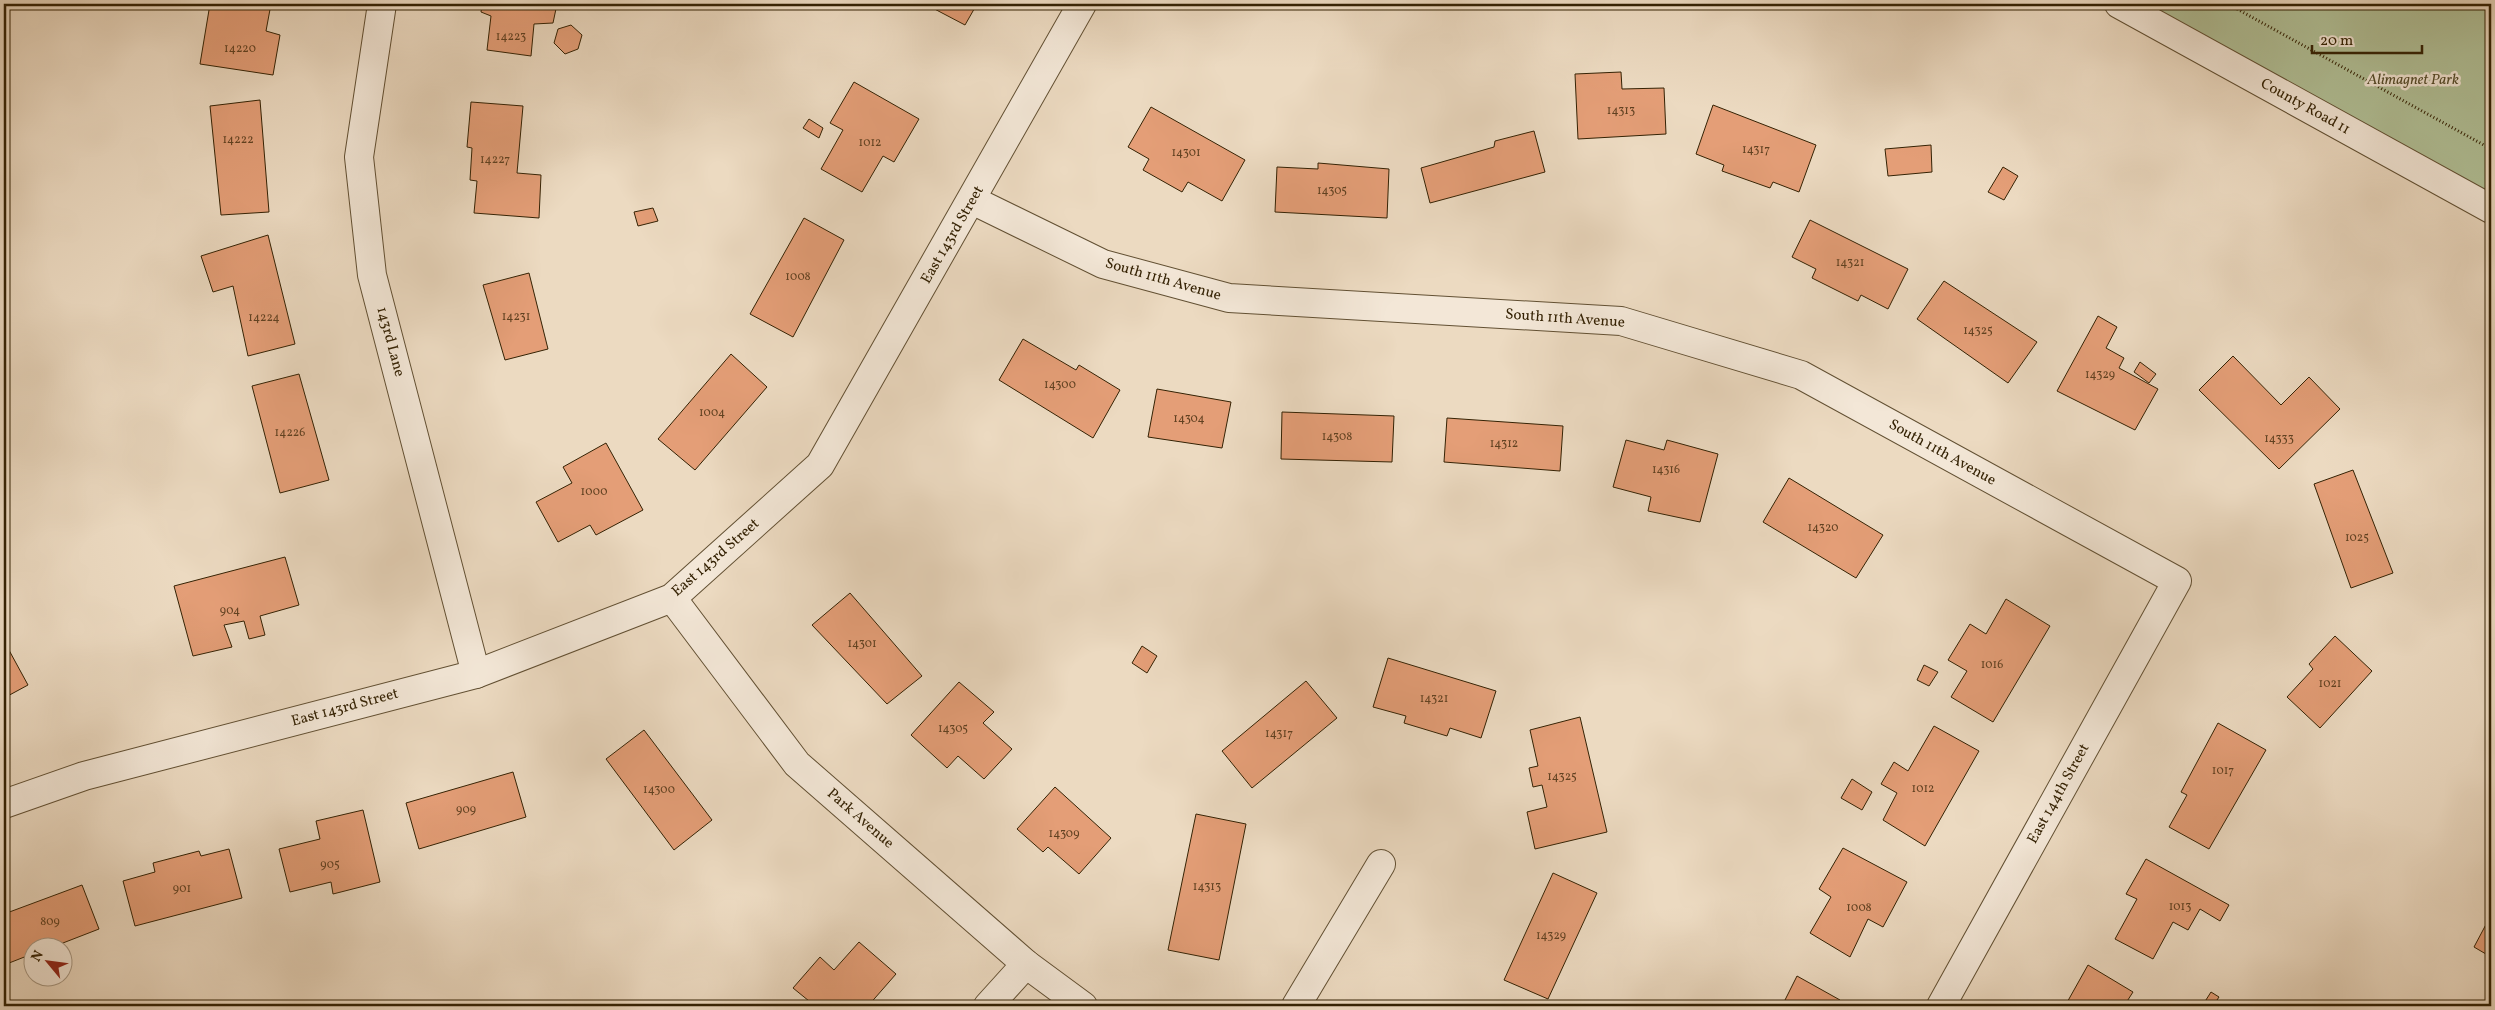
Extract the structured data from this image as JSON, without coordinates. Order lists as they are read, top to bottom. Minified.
{"streets":{"street":["County Road 11","East 143rd Street","South 11th Avenue","143rd Lane","East 144th Street","Park Avenue"]},"crossings":[["East 143rd Street","South 11th Avenue"],["East 143rd Street","143rd Lane"],["East 143rd Street","Park Avenue"],["South 11th Avenue","East 144th Street"]],"parks":["Alimagnet Park"],"house_numbers":["14223","14220","14313","14222","1012","14317","14301","14227","14305","14321","1008","14231","14224","14325","14329","14300","1004","14304","14226","14308","14333","14312","14316","1000","14320","1025","904","14301","1016","1021","14321","14305","14317","1017","14325","1012","14300","909","14309","905","14313","901","1013","1008","809","14329"],"scale_bar":"20 m","north":"top left"}
